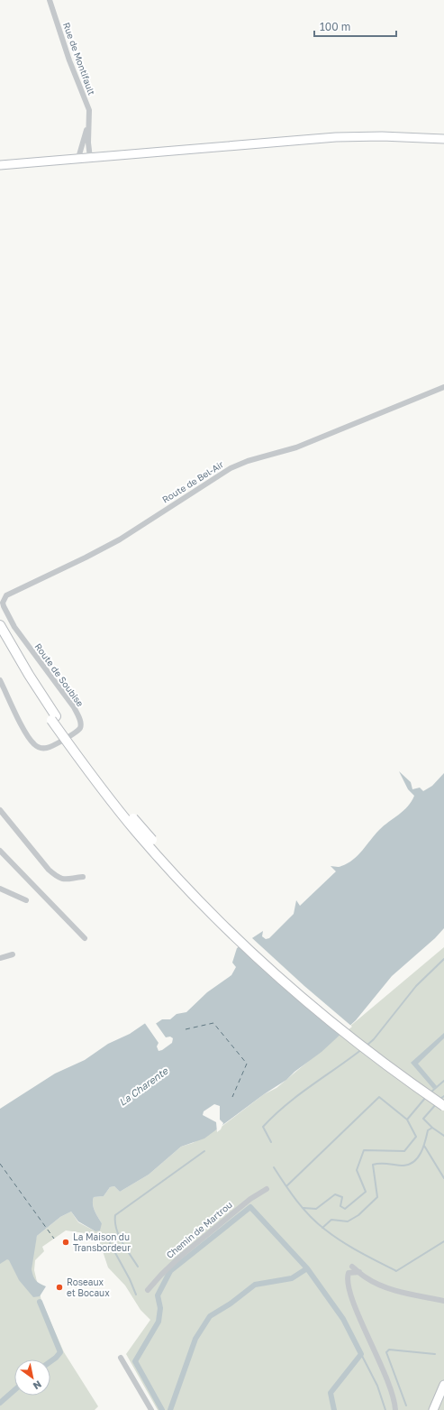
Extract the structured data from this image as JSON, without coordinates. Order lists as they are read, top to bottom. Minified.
{"streets":{"street":["Rue de Montifault","Route de Bel-Air","Route de Soubise","Chemin de Martrou"]},"crossings":[["Route de Bel-Air","Route de Soubise"]],"water":["La Charente"],"places":["La Maison du Transbordeur","Roseaux et Bocaux"],"scale_bar":"100 m","north":"bottom right"}
